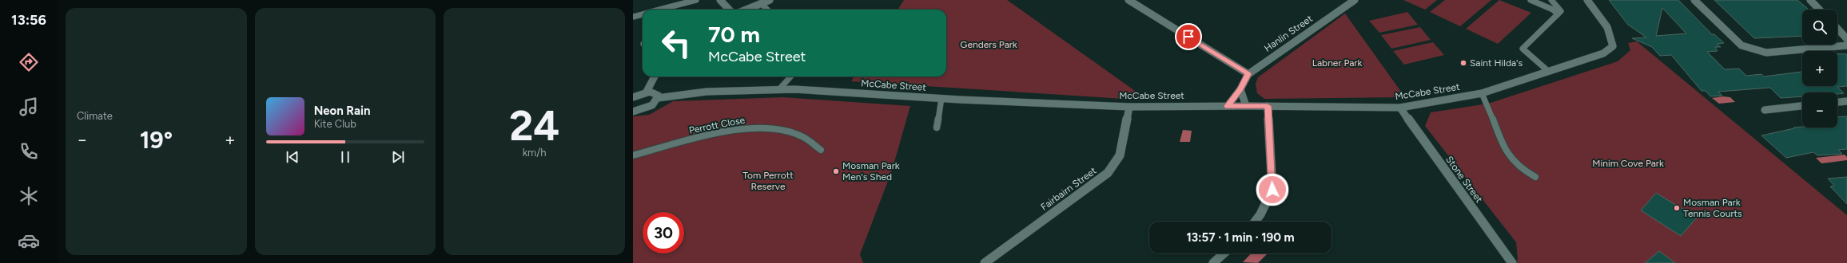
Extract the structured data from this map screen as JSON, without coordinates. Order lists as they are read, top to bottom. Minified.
{"streets":{"street":["Hanlin Street","McCabe Street","Stone Street","Fairbairn Street"],"lane":["Perrott Close"]},"crossings":[["Hanlin Street","McCabe Street"],["McCabe Street","Stone Street"],["McCabe Street","Fairbairn Street"]],"parks":["Genders Park","Labner Park","Minim Cove Park","Tom Perrott Reserve"],"places":["Saint Hilda's","Mosman Park Men's Shed","Mosman Park Tennis Courts"],"page":{"tabs":"13:56","tile":["Climate",["24","km/h"]],"map_buttons":["+","−"],"turn":["70 m","McCabe Street"],"song":["Neon Rain","Kite Club"],"heat":["−","19°","+"],"limit":"30","trip":"13:57 · 1 min · 190 m"}}
